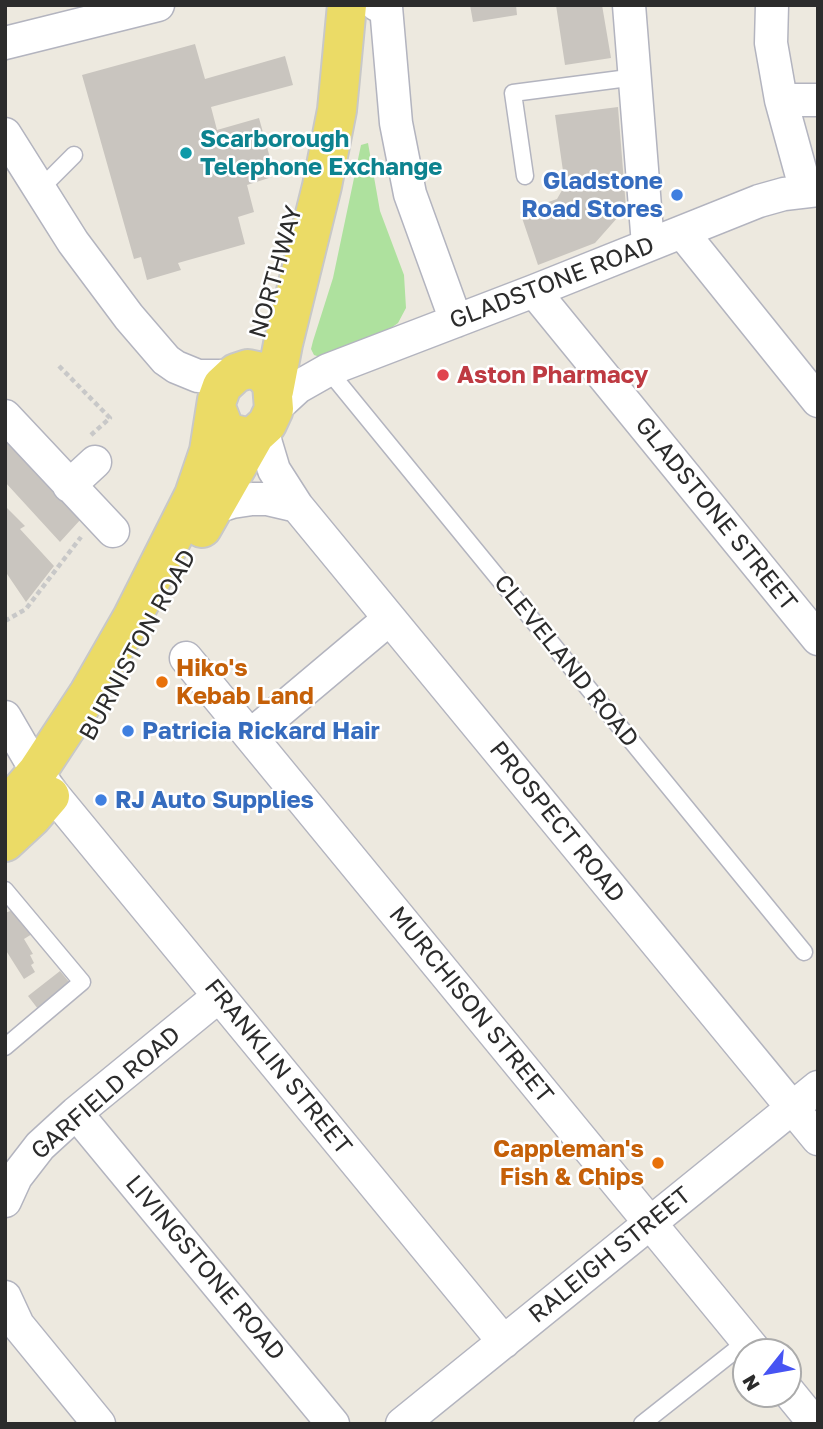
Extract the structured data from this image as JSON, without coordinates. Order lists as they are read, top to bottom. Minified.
{"streets":{"main road":["NORTHWAY","BURNISTON ROAD"],"street":["GLADSTONE ROAD","GLADSTONE STREET","PROSPECT ROAD","MURCHISON STREET","FRANKLIN STREET","GARFIELD ROAD","RALEIGH STREET","LIVINGSTONE ROAD"],"lane":["CLEVELAND ROAD"]},"crossings":[["NORTHWAY","GLADSTONE ROAD"],["NORTHWAY","BURNISTON ROAD"],["NORTHWAY","PROSPECT ROAD"],["GLADSTONE ROAD","GLADSTONE STREET"],["GLADSTONE ROAD","BURNISTON ROAD"],["GLADSTONE ROAD","CLEVELAND ROAD"],["GLADSTONE ROAD","PROSPECT ROAD"],["BURNISTON ROAD","PROSPECT ROAD"],["BURNISTON ROAD","FRANKLIN STREET"],["PROSPECT ROAD","RALEIGH STREET"],["MURCHISON STREET","RALEIGH STREET"],["FRANKLIN STREET","GARFIELD ROAD"],["FRANKLIN STREET","RALEIGH STREET"],["GARFIELD ROAD","LIVINGSTONE ROAD"]],"places":["Scarborough Telephone Exchange","Gladstone Road Stores","Aston Pharmacy","Hiko's Kebab Land","Patricia Rickard Hair","RJ Auto Supplies","Cappleman's Fish & Chips"],"north":"bottom left"}
